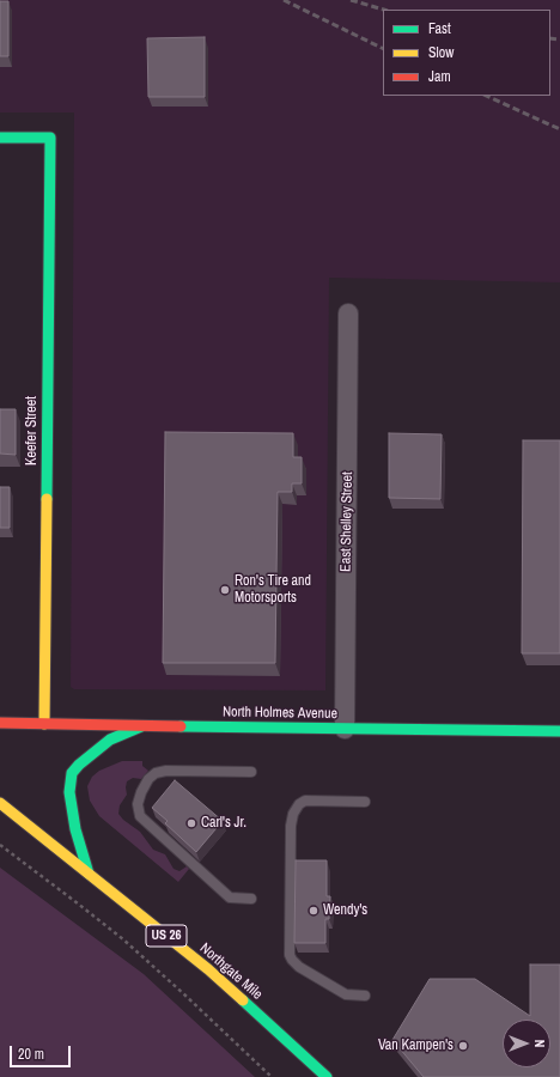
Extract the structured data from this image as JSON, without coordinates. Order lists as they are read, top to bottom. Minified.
{"streets":{"main road":["Keefer Street","North Holmes Avenue","US 26","Northgate Mile"],"street":["East Shelley Street"]},"crossings":[["Keefer Street","North Holmes Avenue"],["East Shelley Street","North Holmes Avenue"]],"places":["Ron's Tire and Motorsports","Carl's Jr.","Wendy's","Van Kampen's"],"legend":["Fast","Slow","Jam"],"scale_bar":"20 m","north":"right"}
